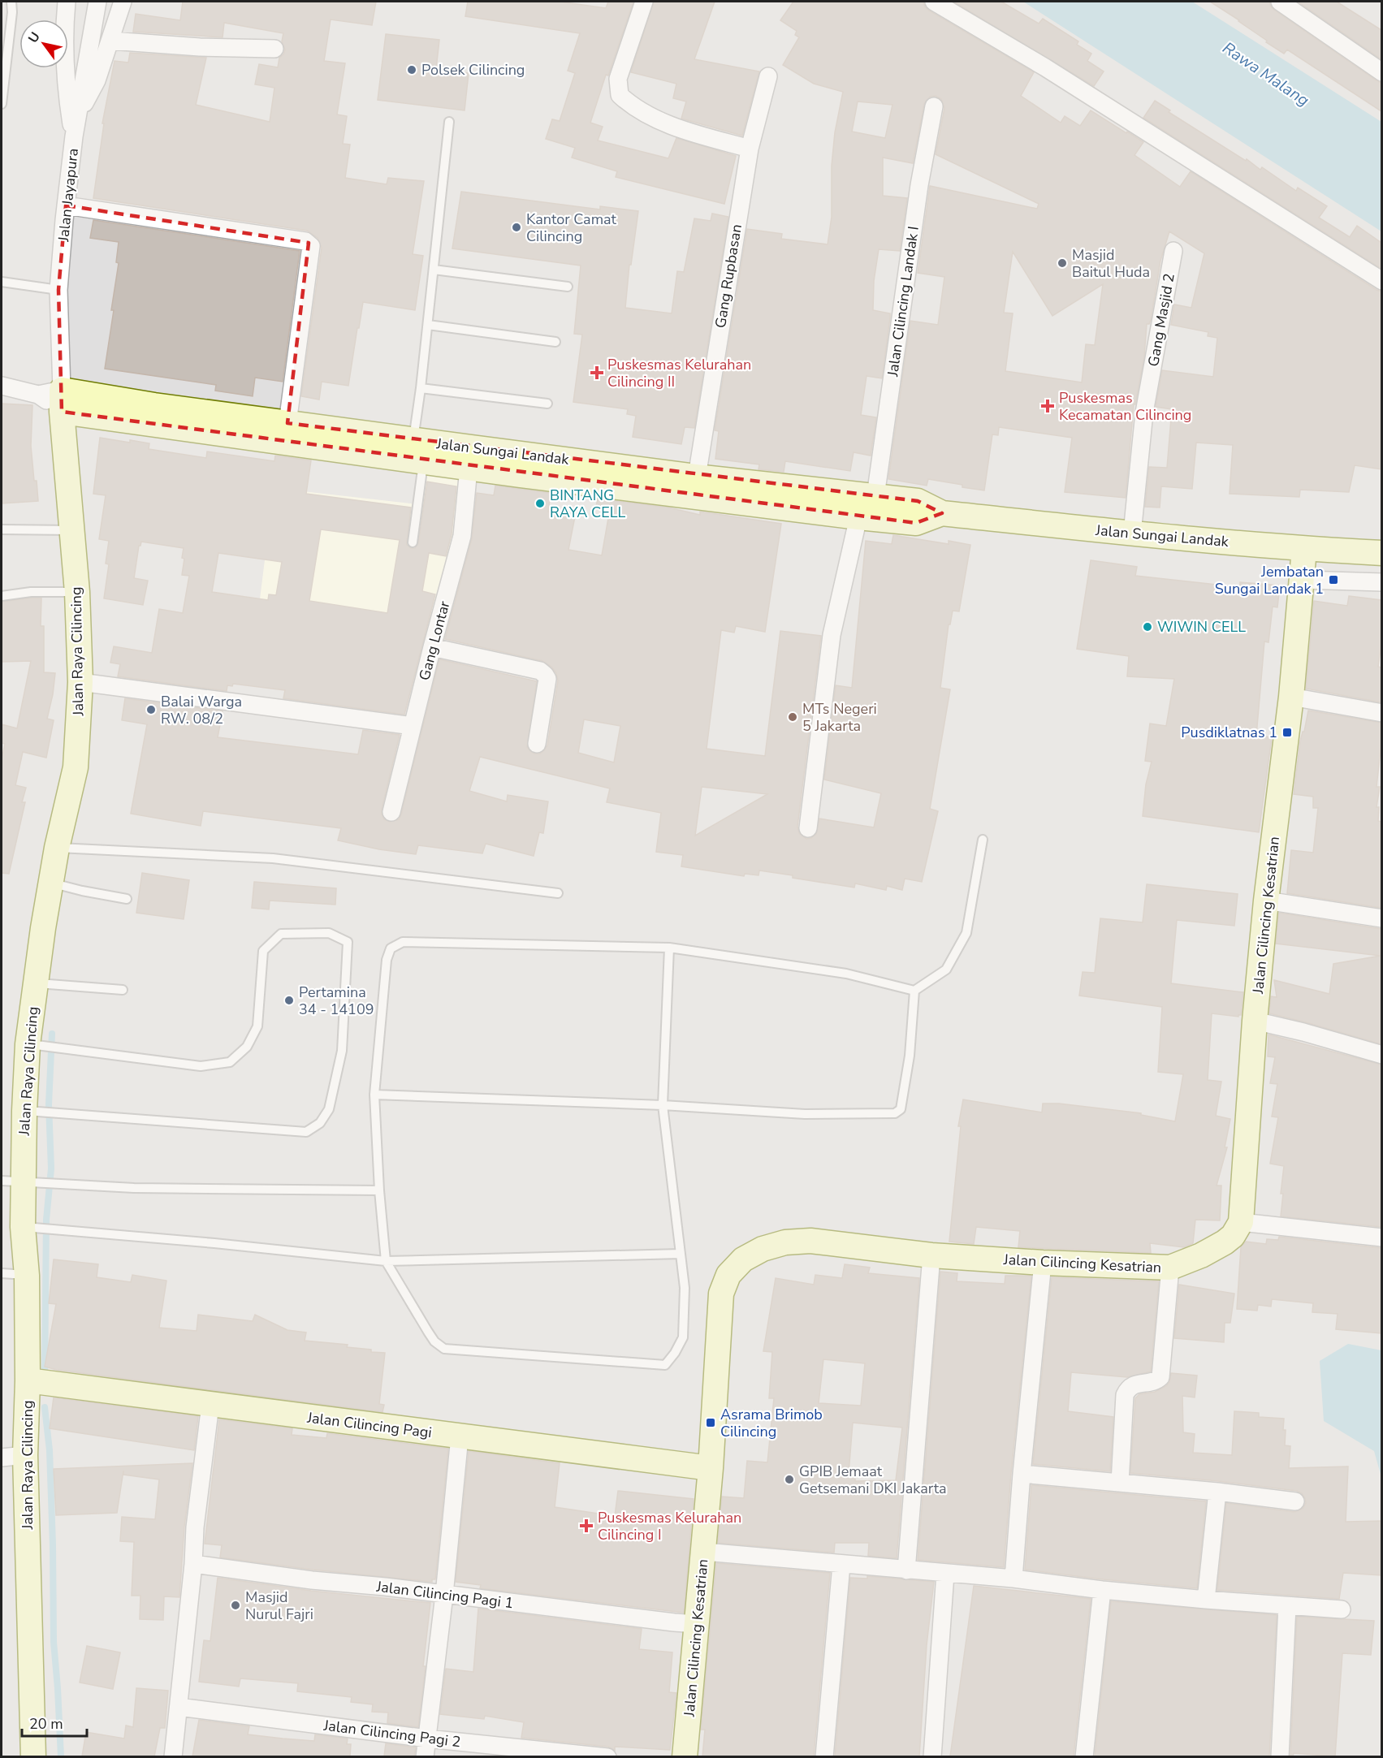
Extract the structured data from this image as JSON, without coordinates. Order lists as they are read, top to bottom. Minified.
{"streets":{"street":["Jalan Jayapura","Gang Rupbasan","Jalan Cilincing Landak I","Gang Masjid 2","Jalan Sungai Landak","Gang Lontar","Jalan Raya Cilincing","Jalan Cilincing Kesatrian","Jalan Cilincing Pagi","Jalan Cilincing Pagi 1","Jalan Cilincing Pagi 2"]},"crossings":[["Jalan Jayapura","Jalan Sungai Landak"],["Jalan Jayapura","Jalan Raya Cilincing"],["Gang Rupbasan","Jalan Sungai Landak"],["Jalan Cilincing Landak I","Jalan Sungai Landak"],["Gang Masjid 2","Jalan Sungai Landak"],["Jalan Sungai Landak","Gang Lontar"],["Jalan Sungai Landak","Jalan Raya Cilincing"],["Jalan Sungai Landak","Jalan Cilincing Kesatrian"],["Jalan Raya Cilincing","Jalan Cilincing Pagi"],["Jalan Cilincing Kesatrian","Jalan Cilincing Pagi"],["Jalan Cilincing Kesatrian","Jalan Cilincing Pagi 1"]],"water":["Rawa Malang"],"places":{"other":["Polsek Cilincing","Kantor Camat Cilincing","Masjid Baitul Huda","BINTANG RAYA CELL","WIWIN CELL","Balai Warga RW. 08/2","MTs Negeri 5 Jakarta","Pertamina 34 - 14109","GPIB Jemaat Getsemani DKI Jakarta","Masjid Nurul Fajri"],"health":["Puskesmas Kelurahan Cilincing II","Puskesmas Kecamatan Cilincing","Puskesmas Kelurahan Cilincing I"],"transit":["Jembatan Sungai Landak 1","Pusdiklatnas 1","Asrama Brimob Cilincing"]},"scale_bar":"20 m","north":"top left"}
